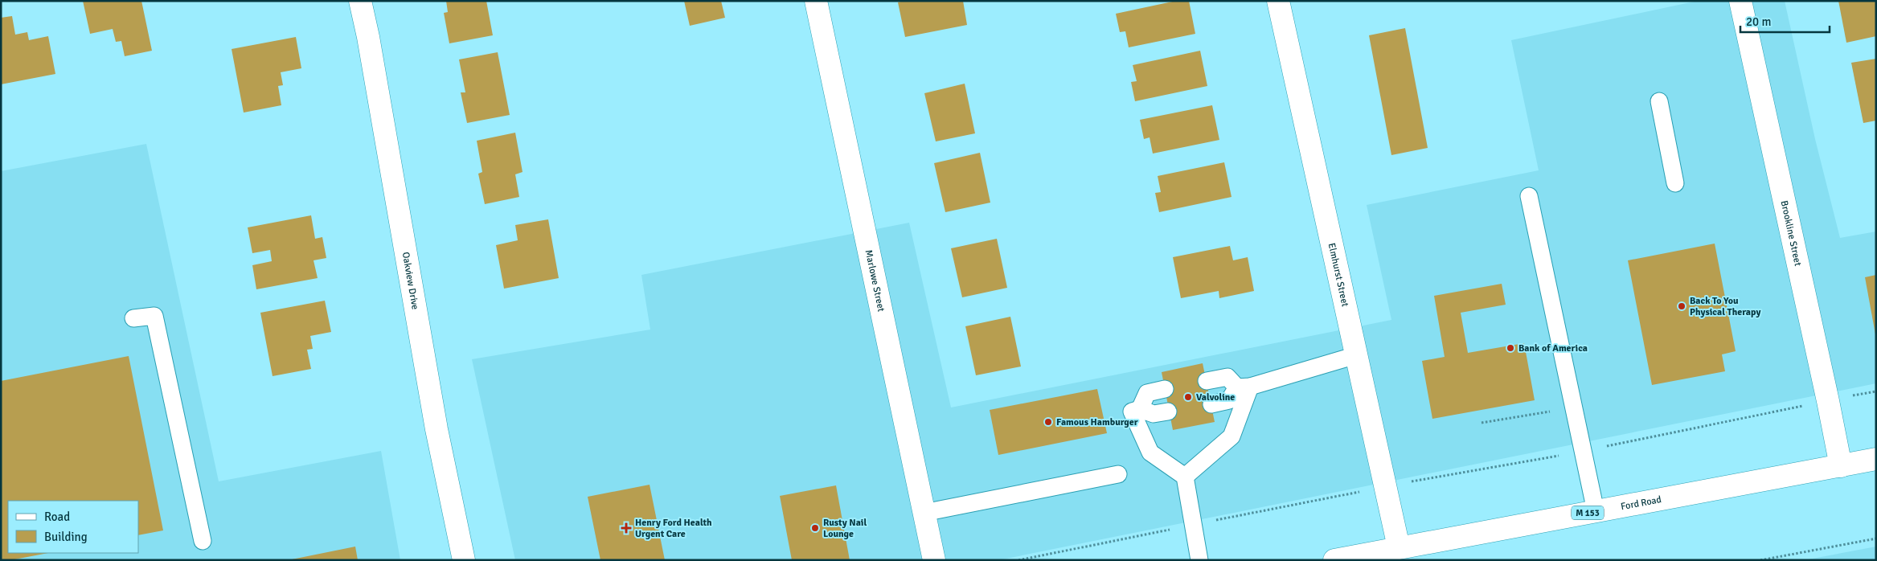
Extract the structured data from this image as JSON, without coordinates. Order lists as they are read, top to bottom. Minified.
{"streets":{"street":["Brookline Street","Elmhurst Street","Oakview Drive","Marlowe Street","Ford Road","M 153"]},"crossings":[["Brookline Street","Ford Road"],["Elmhurst Street","Ford Road"]],"places":{"other":["Back To You Physical Therapy","Bank of America","Valvoline","Famous Hamburger","Rusty Nail Lounge"],"health":["Henry Ford Health Urgent Care"]},"legend":["Road","Building"],"scale_bar":"20 m"}
